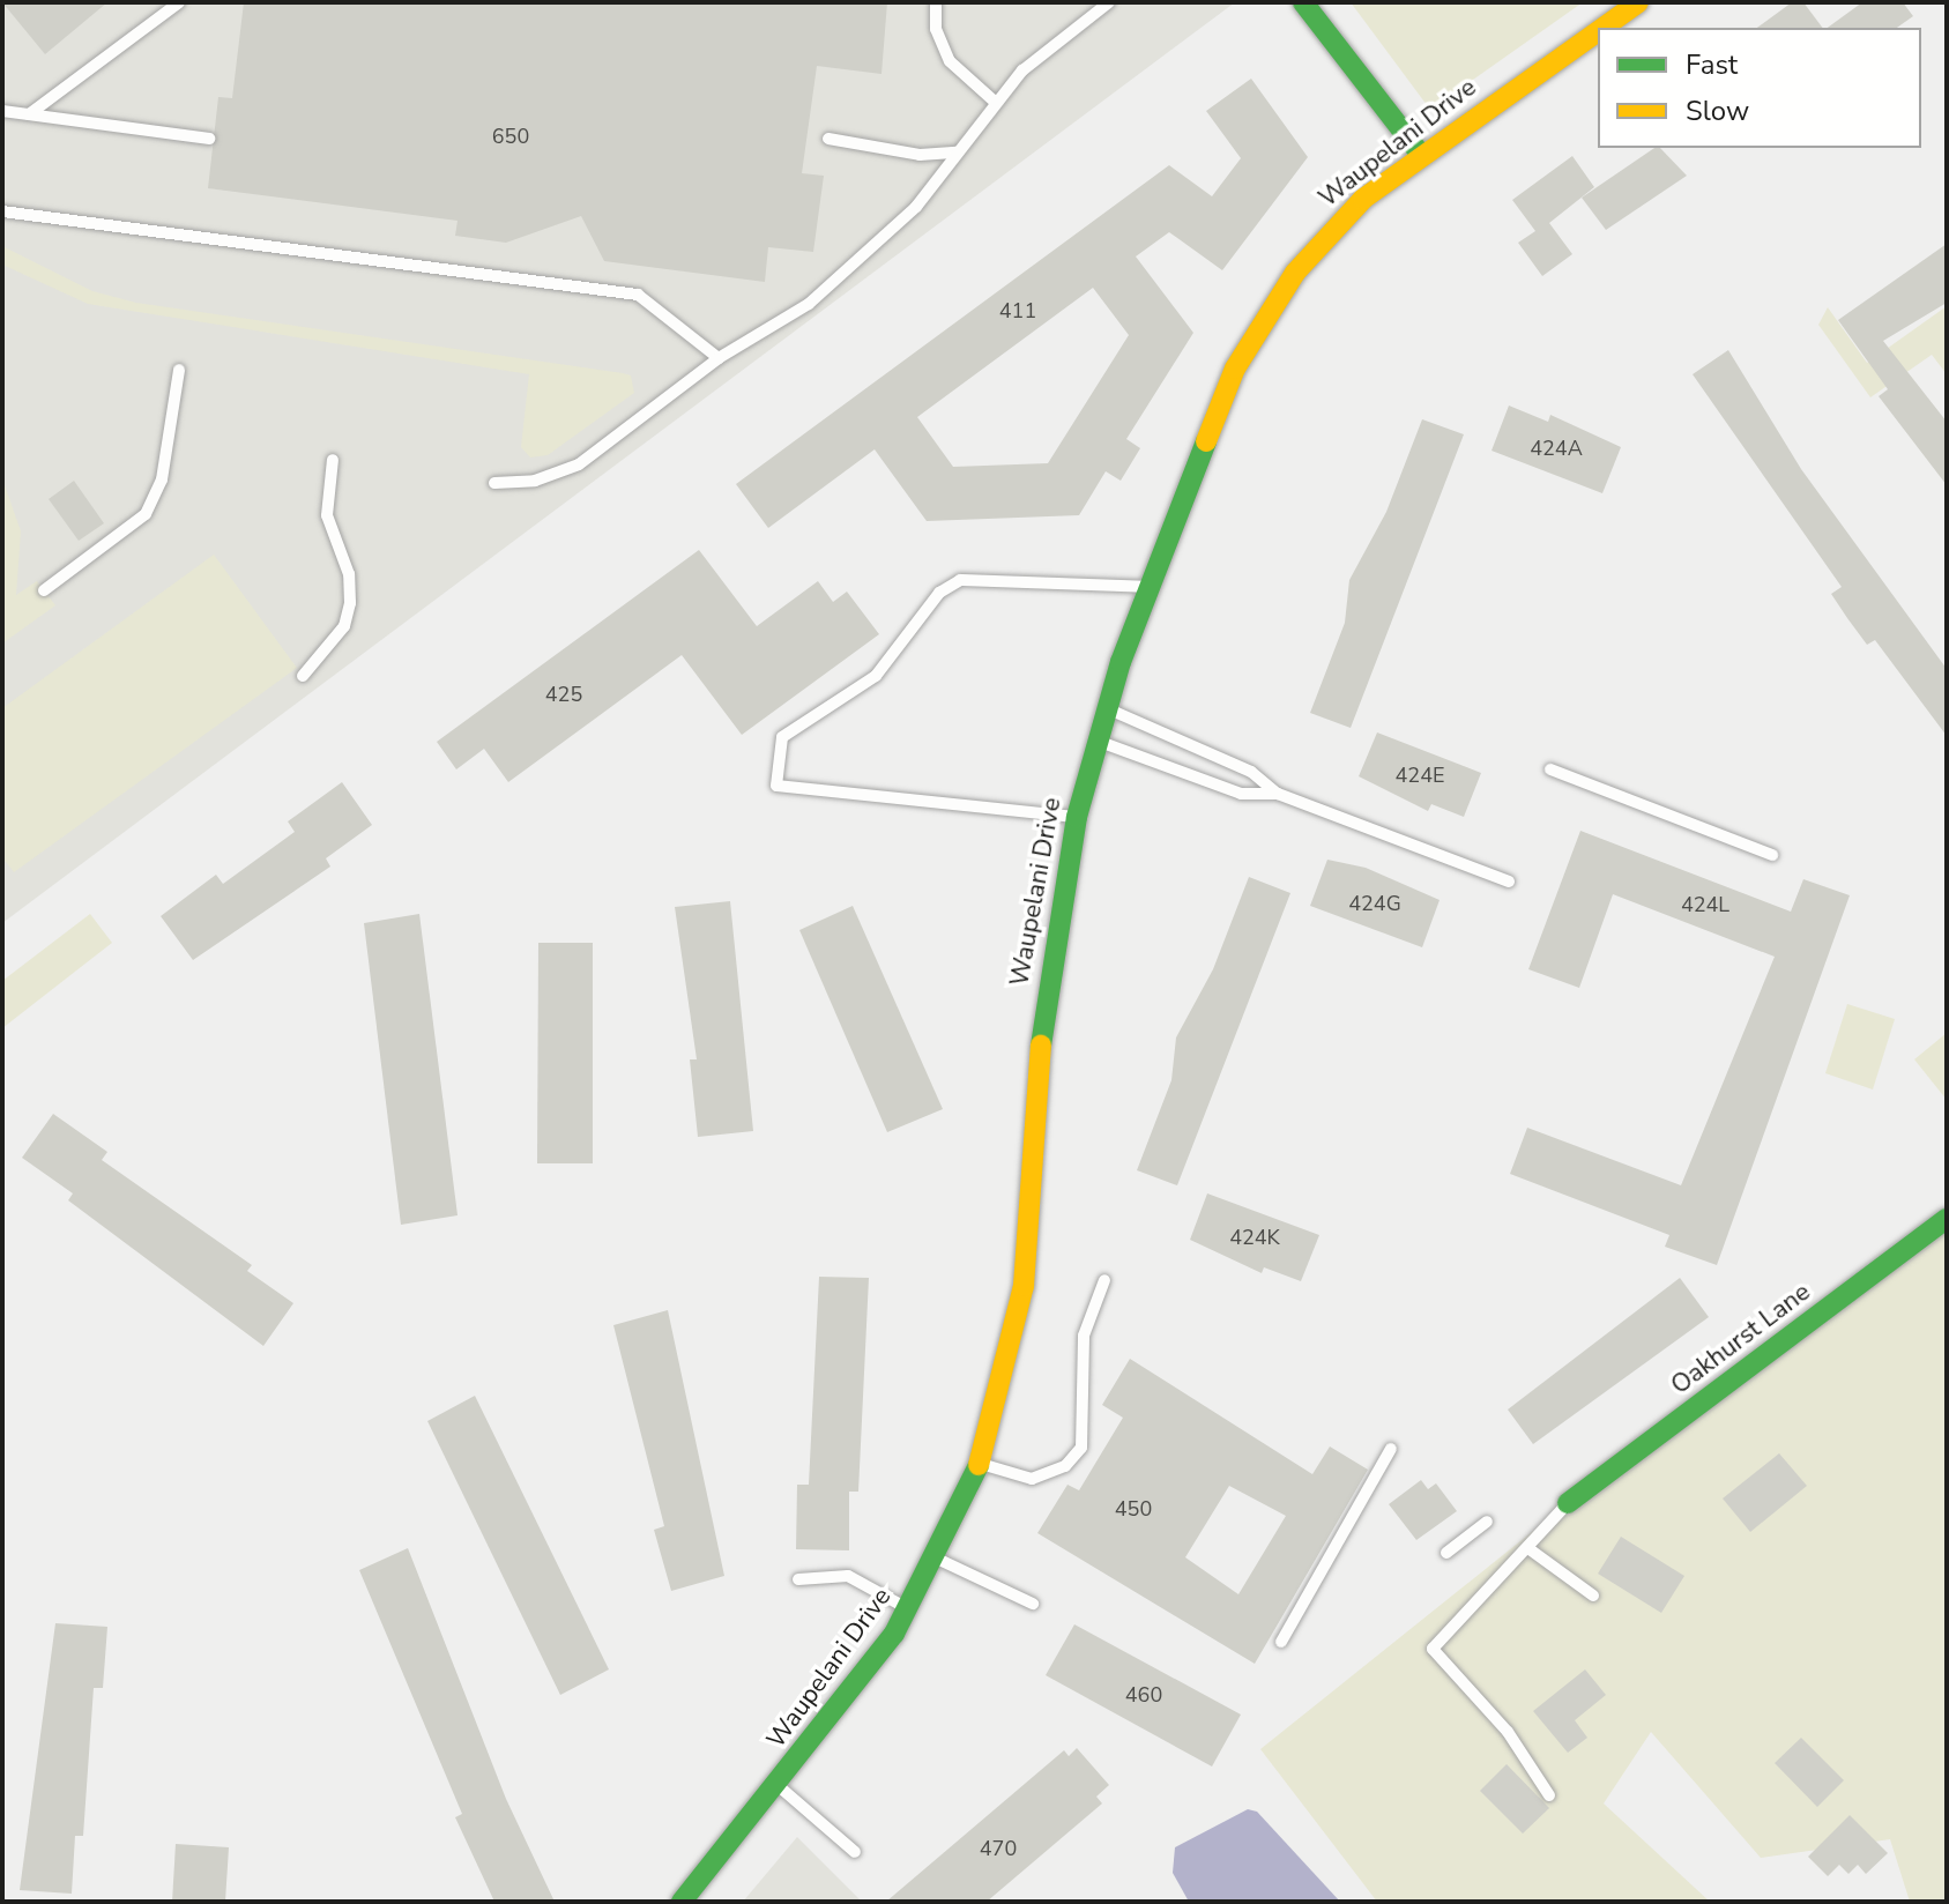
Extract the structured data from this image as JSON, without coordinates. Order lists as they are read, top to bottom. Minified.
{"streets":{"street":["Waupelani Drive","Oakhurst Lane"]},"house_numbers":["650","411","424A","425","424E","424G","424L","424K","450","460","470"],"legend":["Fast","Slow"]}
